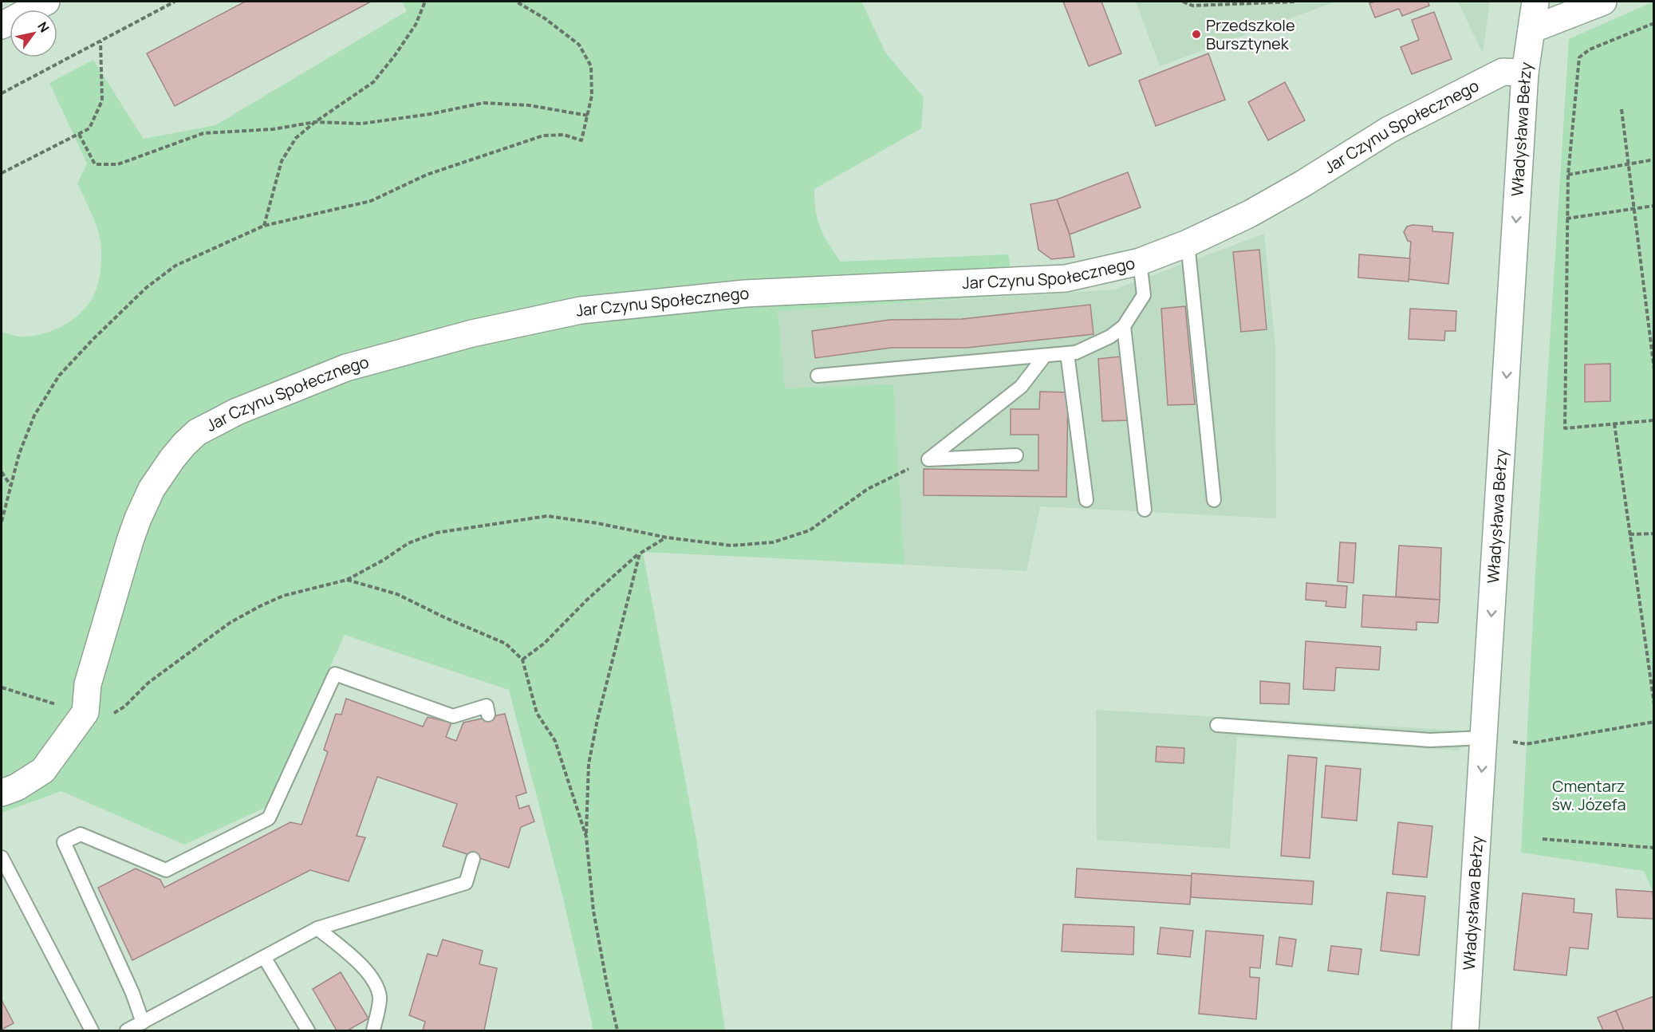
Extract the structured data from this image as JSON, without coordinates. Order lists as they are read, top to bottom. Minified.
{"streets":{"street":["Jar Czynu Społecznego","Władysława Bełzy"]},"crossings":[["Jar Czynu Społecznego","Władysława Bełzy"]],"one_way":["Władysława Bełzy"],"parks":["Cmentarz św. Józefa"],"places":["Przedszkole Bursztynek"],"north":"top right"}
